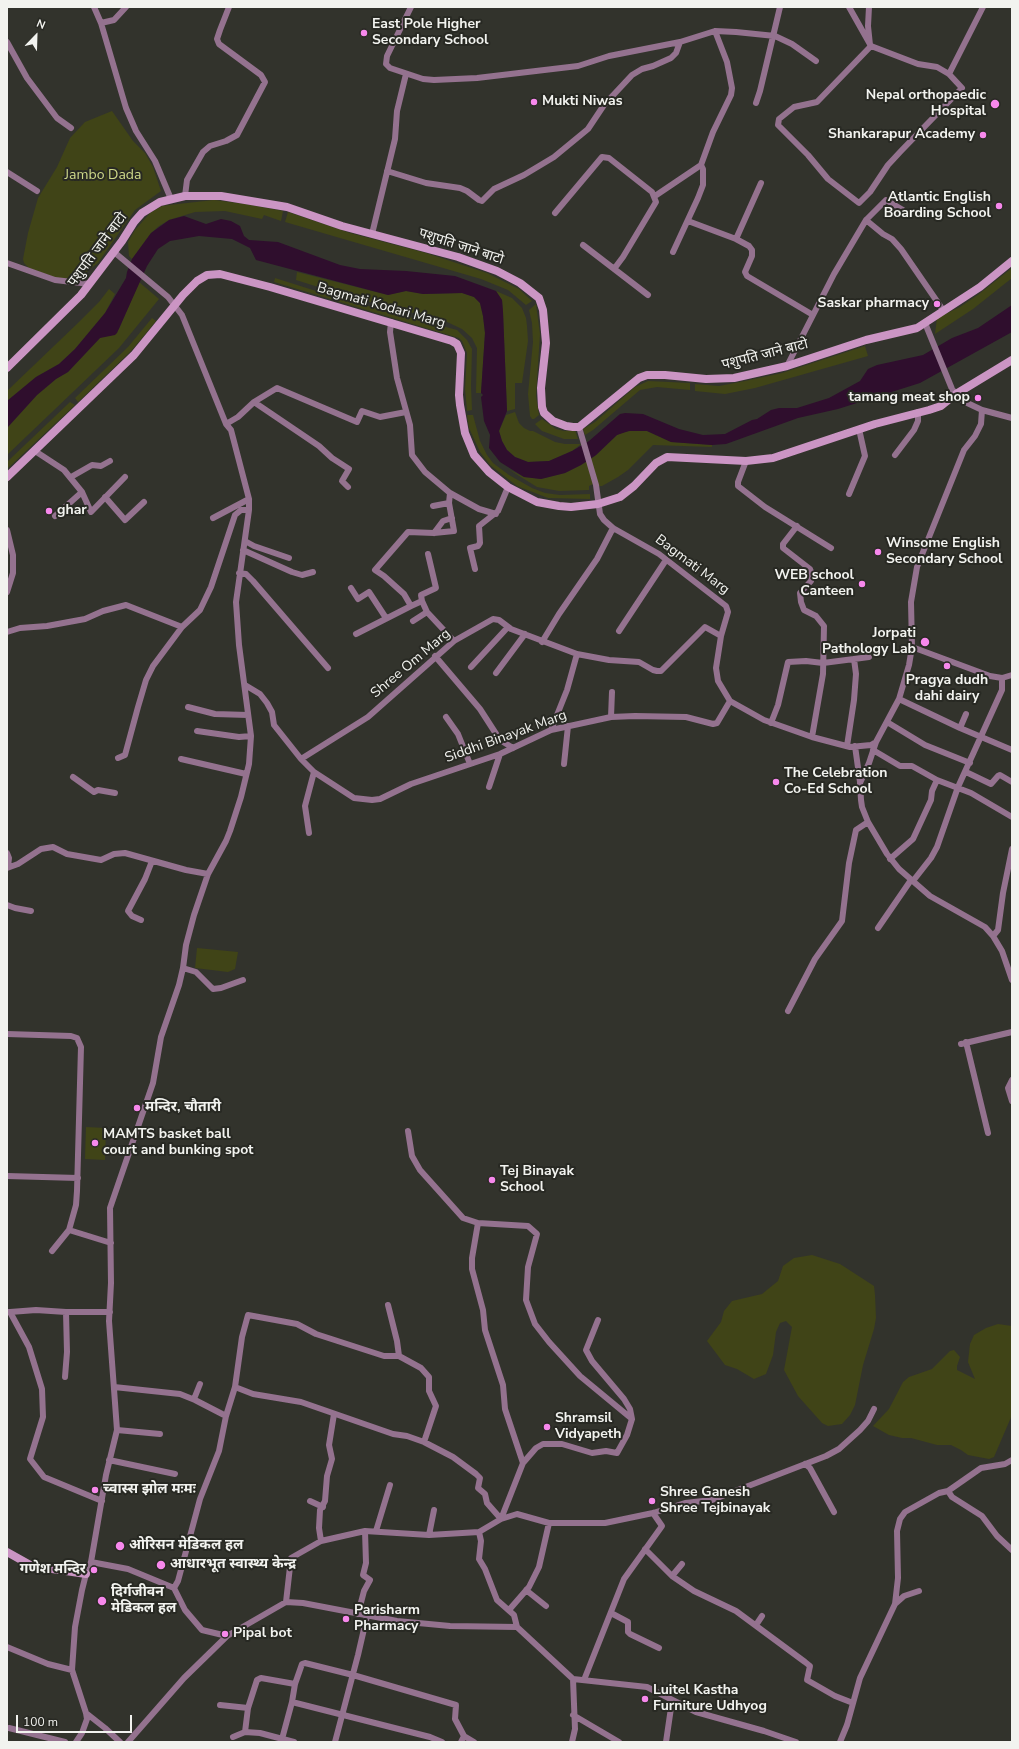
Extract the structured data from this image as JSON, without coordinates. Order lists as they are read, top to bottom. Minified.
{"streets":{"main road":["पशुपति जाने बाटो","Bagmati Kodari Marg"],"street":["Bagmati Marg","Shree Om Marg","Siddhi Binayak Marg"]},"crossings":[["पशुपति जाने बाटो","Bagmati Marg"],["Bagmati Kodari Marg","Bagmati Marg"],["Bagmati Marg","Shree Om Marg"],["Bagmati Marg","Siddhi Binayak Marg"],["Shree Om Marg","Siddhi Binayak Marg"]],"parks":["Jambo Dada"],"places":["East Pole Higher Secondary School","Mukti Niwas","Nepal orthopaedic Hospital","Shankarapur Academy","Atlantic English Boarding School","Saskar pharmacy","tamang meat shop","ghar","Winsome English Secondary School","WEB school Canteen","Jorpati Pathology Lab","Pragya dudh dahi dairy","The Celebration Co-Ed School","मन्दिर, चौतारी","MAMTS basket ball court and bunking spot","Tej Binayak School","Shramsil Vidyapeth","च्वास्स झोल मःमः","Shree Ganesh Shree Tejbinayak","ओरिसन मेडिकल हल","आधारभूत स्वास्थ्य केन्द्र","गणेश मन्दिर","दिर्गजीवन मेडिकल हल","Parisharm Pharmacy","Pipal bot","Luitel Kastha Furniture Udhyog"],"scale_bar":"100 m","north":"top right"}
